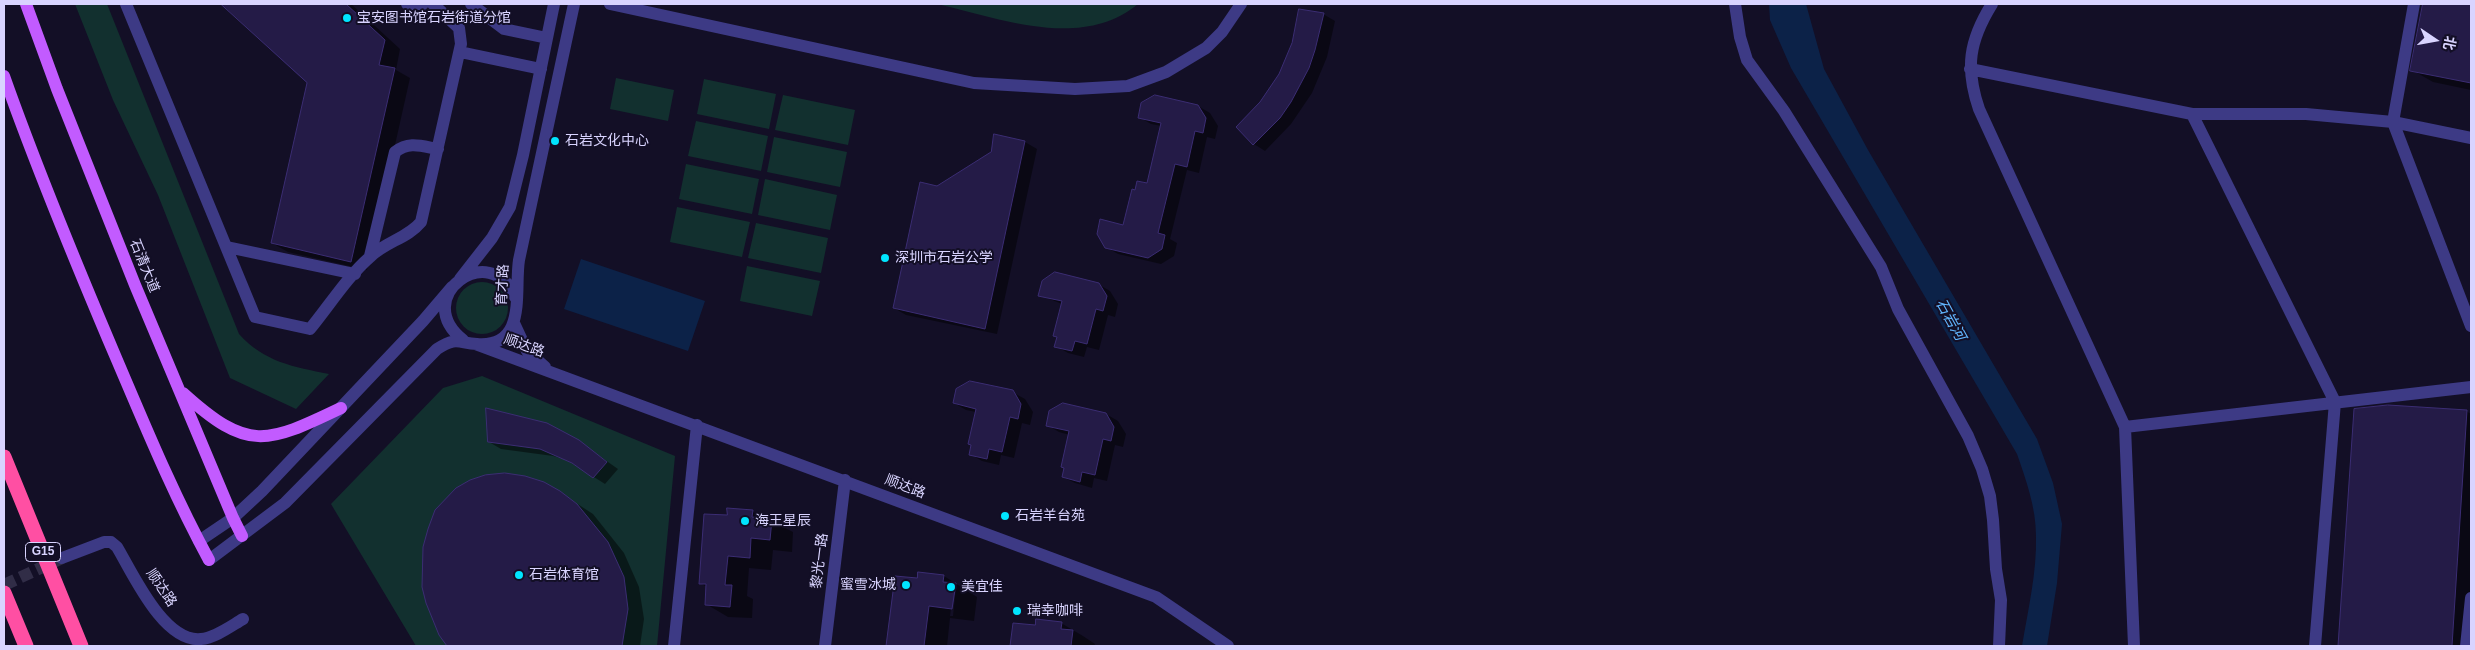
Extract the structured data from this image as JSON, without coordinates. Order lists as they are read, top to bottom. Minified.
{"streets":{"highway":["G15"],"main road":["石清大道"],"street":["育才路","顺达路","黎光一路"]},"crossings":[["石清大道","育才路"],["育才路","顺达路"],["顺达路","黎光一路"]],"water":["石岩河"],"places":["宝安图书馆石岩街道分馆","石岩文化中心","深圳市石岩公学","石岩羊台苑","海王星辰","石岩体育馆","蜜雪冰城","美宜佳","瑞幸咖啡"],"north":"right"}
